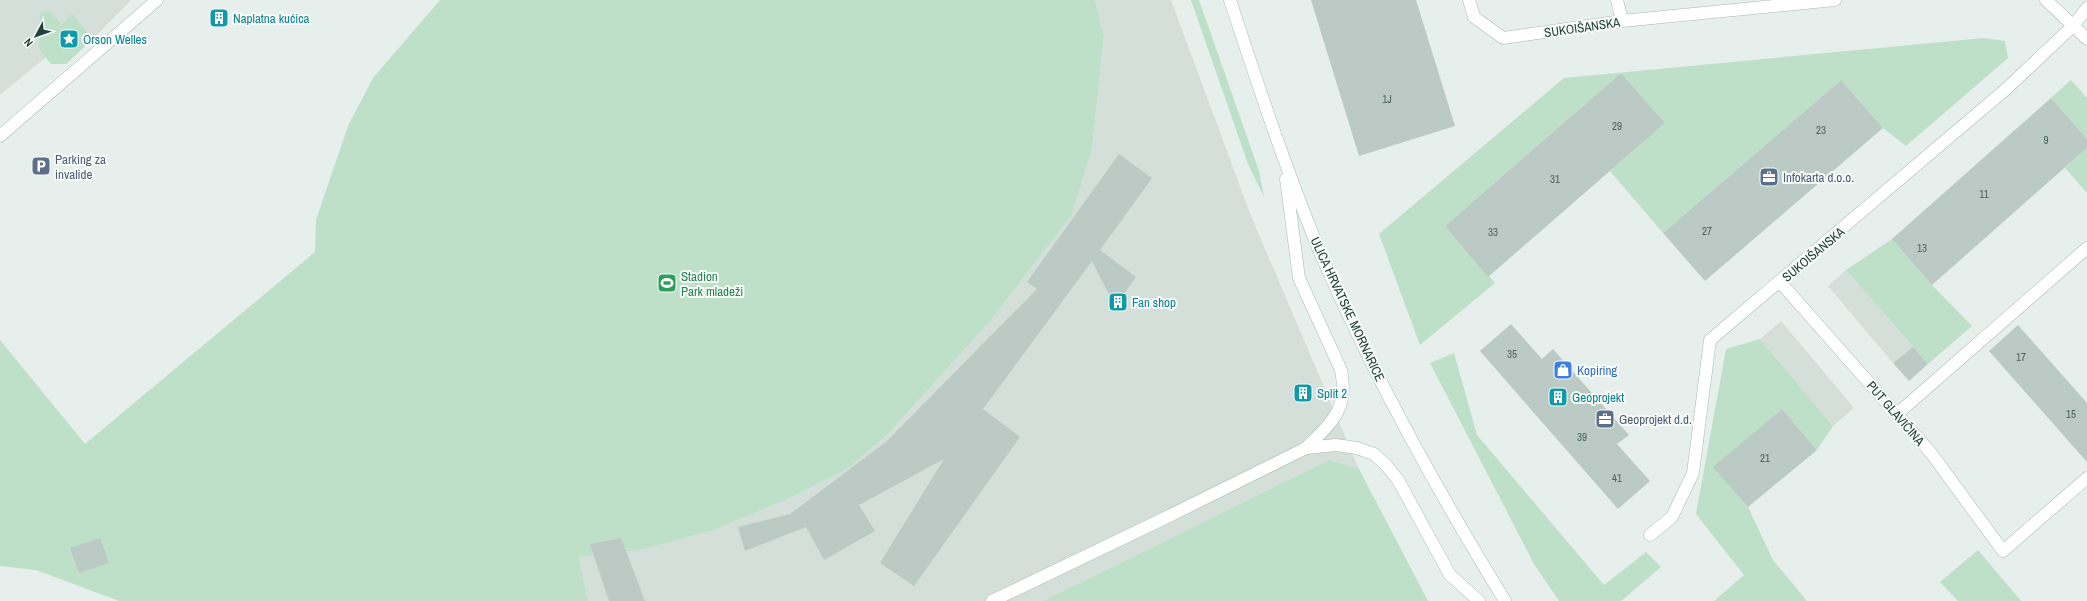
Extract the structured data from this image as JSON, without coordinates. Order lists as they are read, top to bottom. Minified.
{"streets":{"street":["SUKOIŠANSKA","ULICA HRVATSKE MORNARICE","PUT GLAVIČINA"]},"crossings":[["SUKOIŠANSKA","PUT GLAVIČINA"]],"places":{"building":["Naplatna kućica","Fan shop","Split 2","Geoprojekt"],"place":["Orson Welles"],"parking":["Parking za invalide"],"office":["Infokarta d.o.o.","Geoprojekt d.d."],"sports":["Stadion Park mladeži"],"shop":["Kopiring"]},"house_numbers":["1J","29","23","9","31","11","27","33","13","35","17","15","39","21","41"],"north":"bottom left"}
